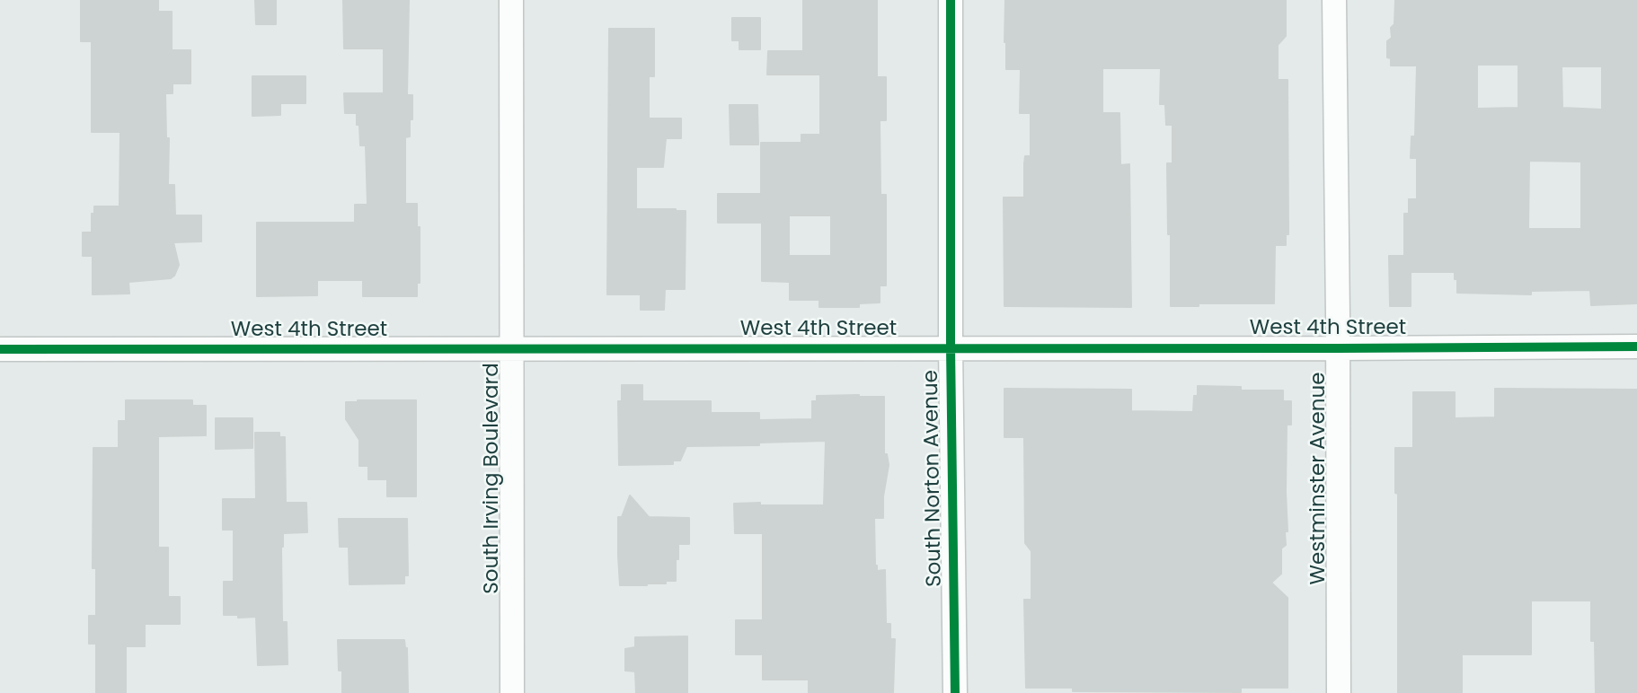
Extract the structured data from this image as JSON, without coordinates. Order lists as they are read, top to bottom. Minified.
{"streets":{"street":["West 4th Street","South Irving Boulevard","South Norton Avenue","Westminster Avenue"]},"crossings":[["West 4th Street","South Irving Boulevard"],["West 4th Street","South Norton Avenue"],["West 4th Street","Westminster Avenue"]]}
